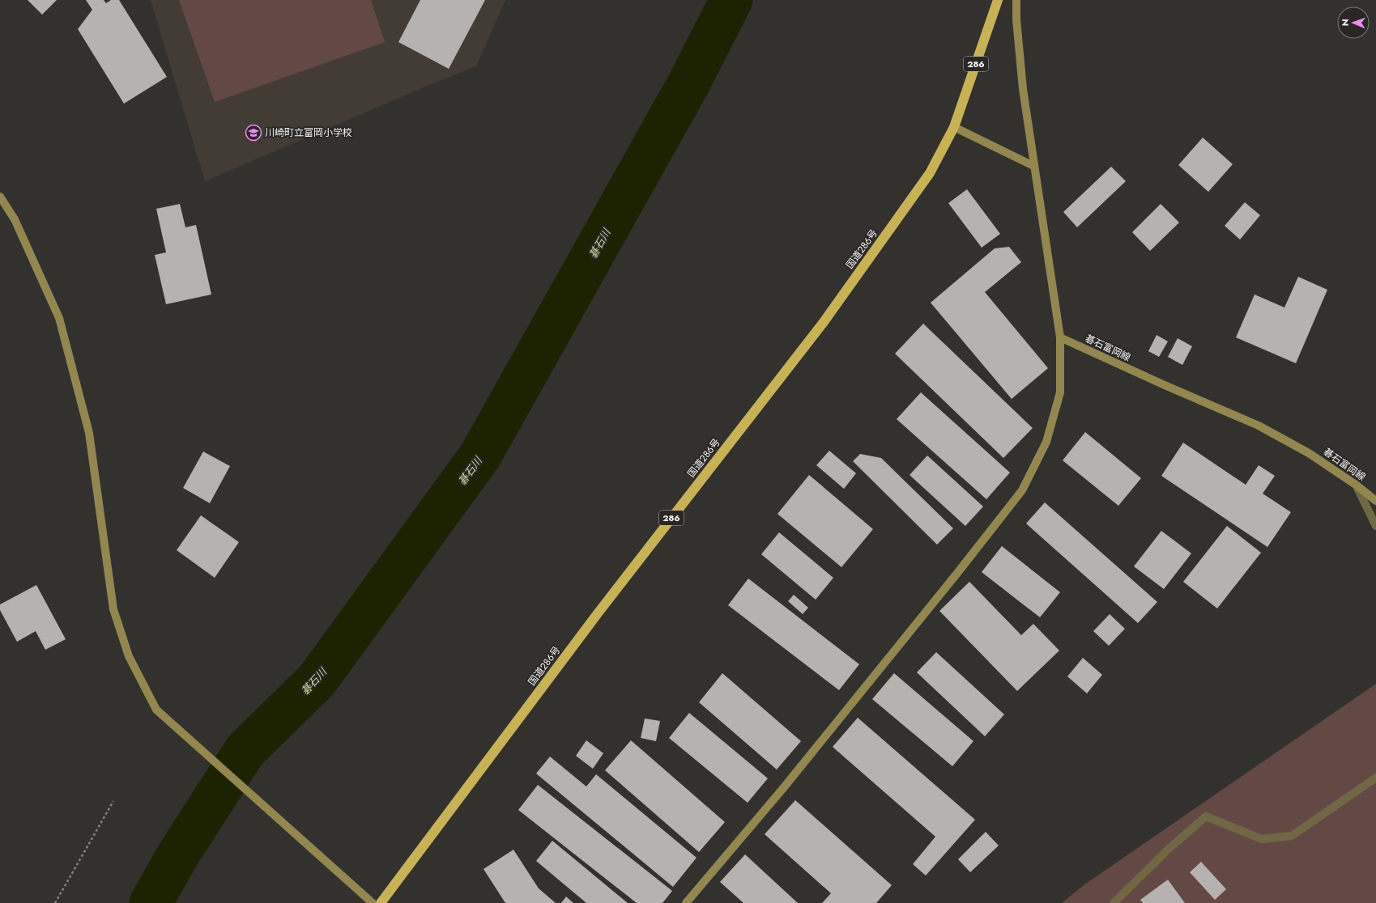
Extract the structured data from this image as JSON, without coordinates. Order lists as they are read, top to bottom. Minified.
{"streets":{"highway":["286","国道286号"],"street":["碁石富岡線"]},"water":["碁石川"],"places":{"school or university":["川崎町立富岡小学校"]},"north":"left"}
